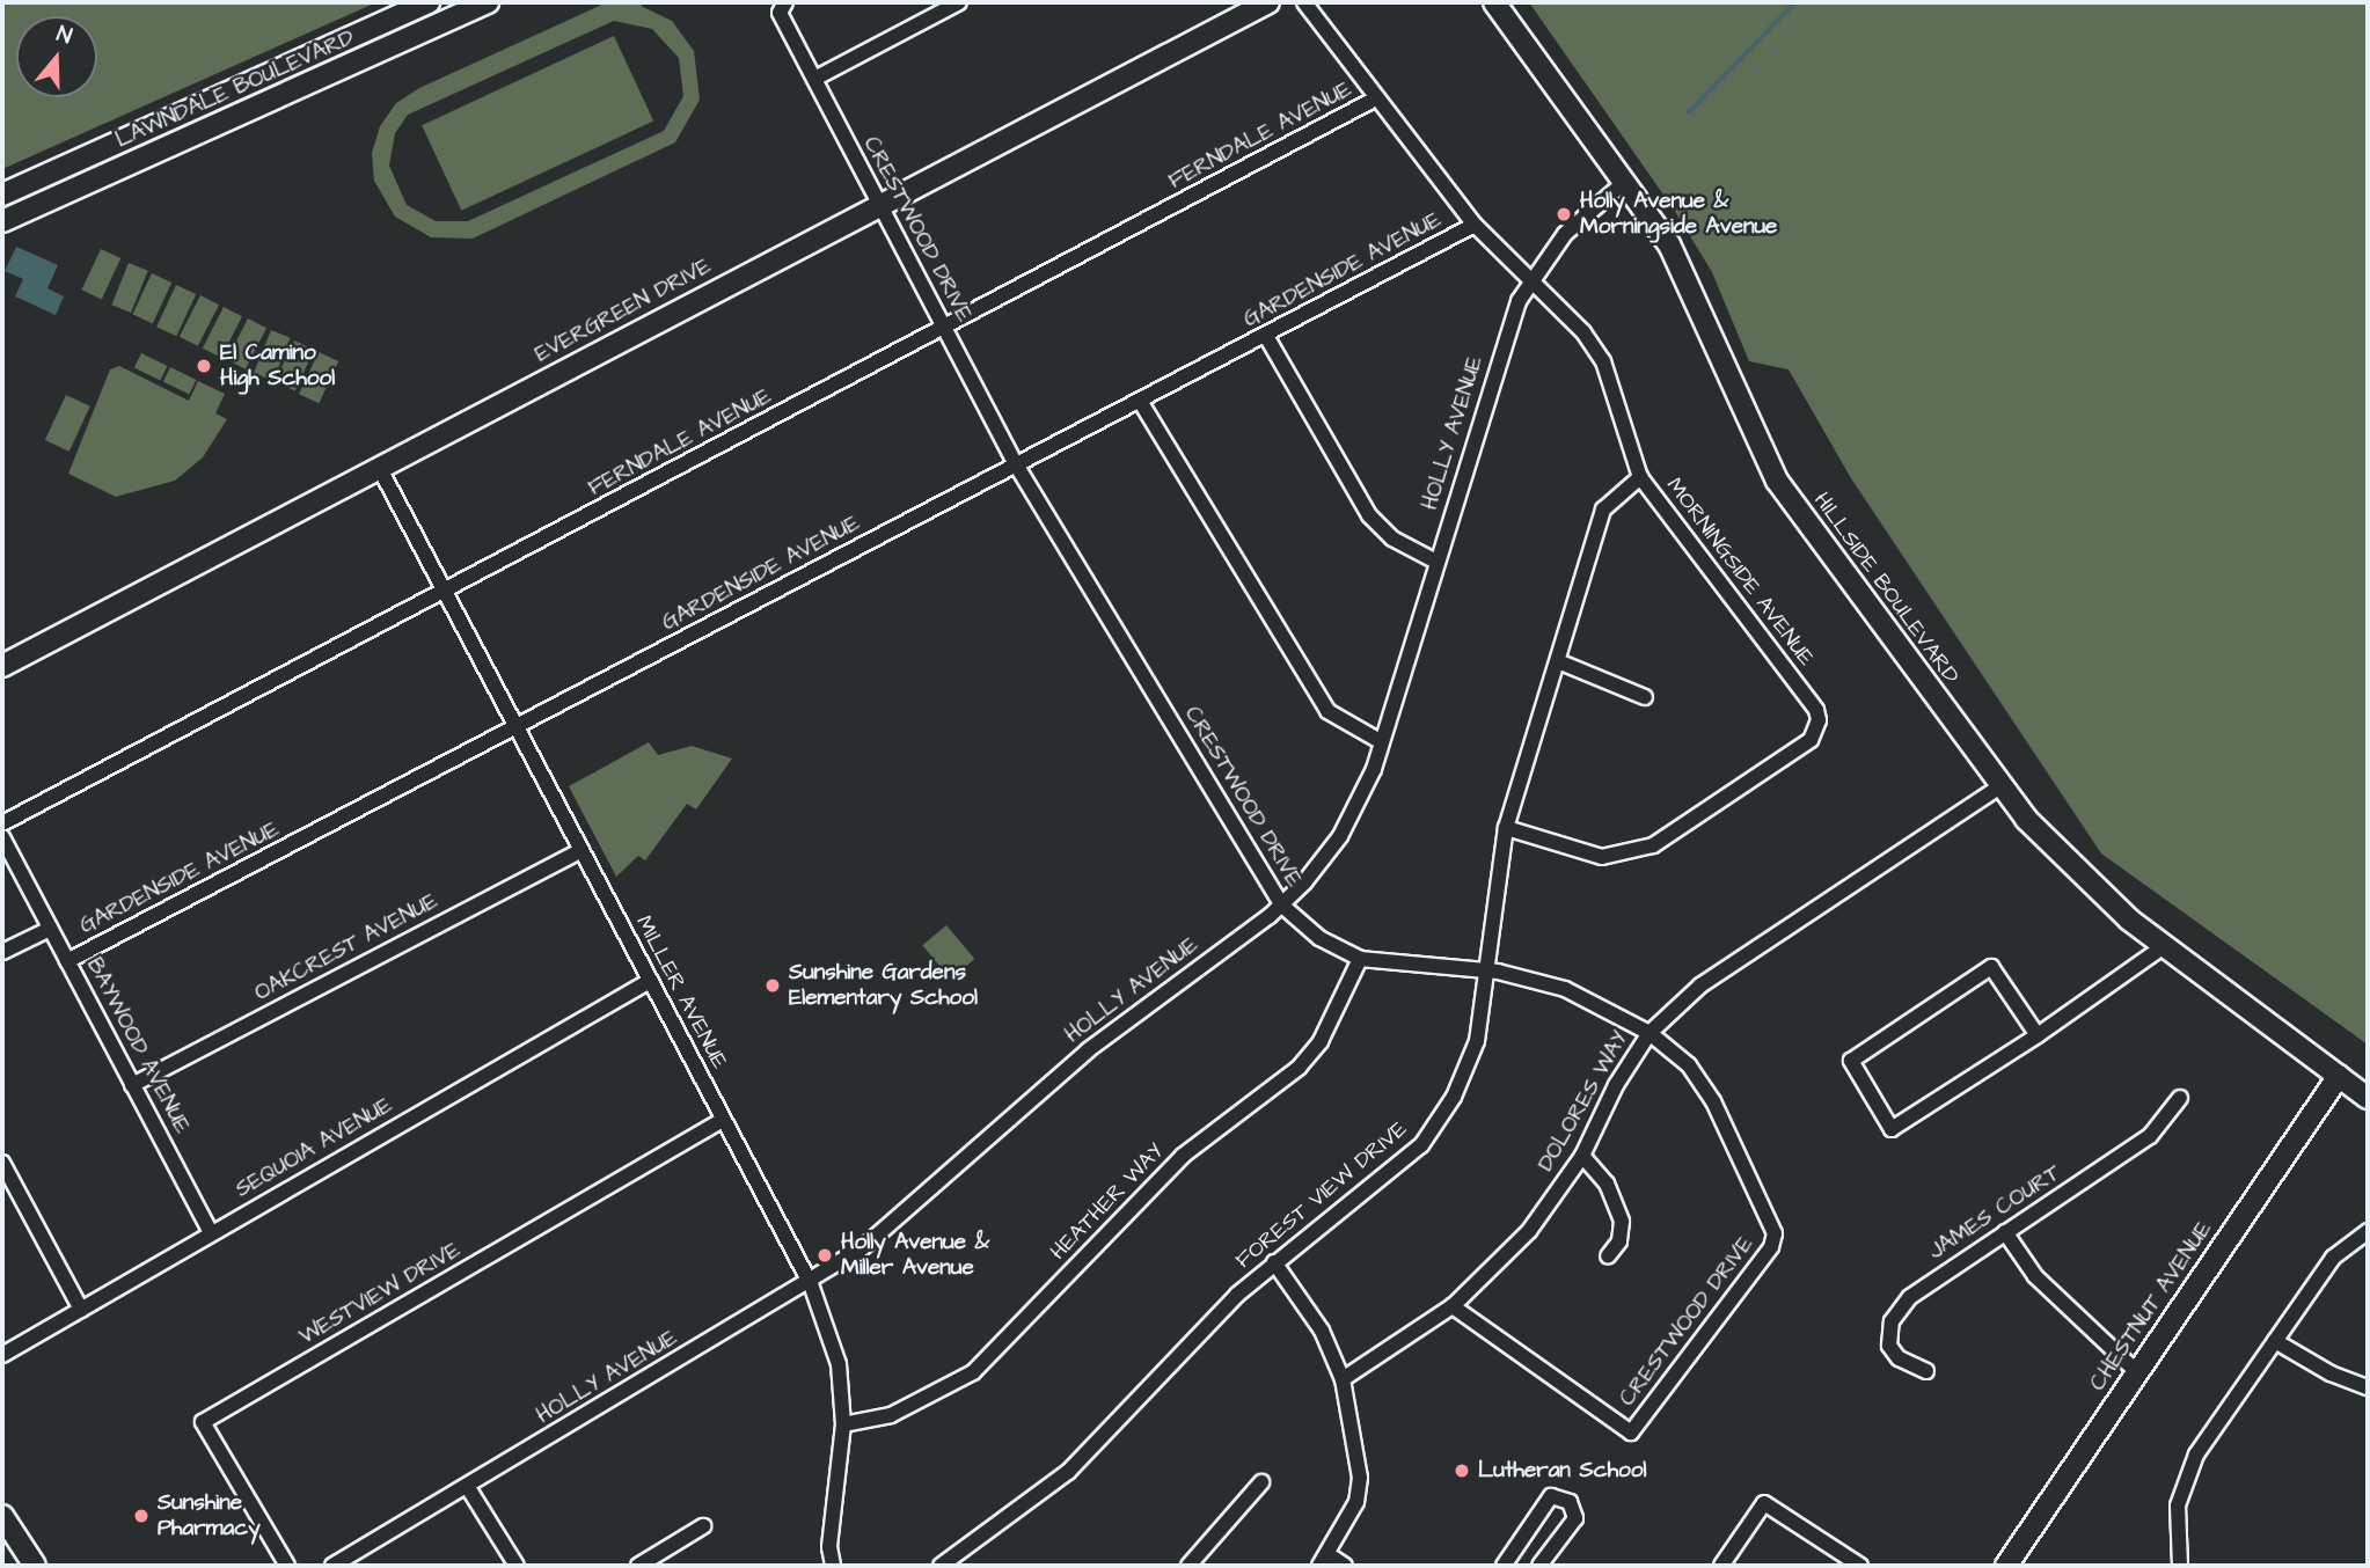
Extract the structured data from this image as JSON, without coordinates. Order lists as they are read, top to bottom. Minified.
{"streets":{"street":["LAWNDALE BOULEVARD","FERNDALE AVENUE","CRESTWOOD DRIVE","GARDENSIDE AVENUE","EVERGREEN DRIVE","HOLLY AVENUE","MORNINGSIDE AVENUE","HILLSIDE BOULEVARD","OAKCREST AVENUE","MILLER AVENUE","BAYWOOD AVENUE","DOLORES WAY","SEQUOIA AVENUE","FOREST VIEW DRIVE","HEATHER WAY","JAMES COURT","WESTVIEW DRIVE","CHESTNUT AVENUE"]},"crossings":[["FERNDALE AVENUE","CRESTWOOD DRIVE"],["FERNDALE AVENUE","MORNINGSIDE AVENUE"],["FERNDALE AVENUE","MILLER AVENUE"],["CRESTWOOD DRIVE","GARDENSIDE AVENUE"],["CRESTWOOD DRIVE","EVERGREEN DRIVE"],["CRESTWOOD DRIVE","HOLLY AVENUE"],["CRESTWOOD DRIVE","DOLORES WAY"],["CRESTWOOD DRIVE","FOREST VIEW DRIVE"],["CRESTWOOD DRIVE","HEATHER WAY"],["GARDENSIDE AVENUE","MORNINGSIDE AVENUE"],["GARDENSIDE AVENUE","MILLER AVENUE"],["GARDENSIDE AVENUE","BAYWOOD AVENUE"],["EVERGREEN DRIVE","MILLER AVENUE"],["HOLLY AVENUE","MORNINGSIDE AVENUE"],["HOLLY AVENUE","HILLSIDE BOULEVARD"],["HOLLY AVENUE","MILLER AVENUE"],["MORNINGSIDE AVENUE","FOREST VIEW DRIVE"],["HILLSIDE BOULEVARD","DOLORES WAY"],["HILLSIDE BOULEVARD","CHESTNUT AVENUE"],["OAKCREST AVENUE","MILLER AVENUE"],["OAKCREST AVENUE","BAYWOOD AVENUE"],["MILLER AVENUE","SEQUOIA AVENUE"],["MILLER AVENUE","HEATHER WAY"],["MILLER AVENUE","WESTVIEW DRIVE"],["BAYWOOD AVENUE","SEQUOIA AVENUE"]],"places":["Holly Avenue & Morningside Avenue","El Camino High School","Sunshine Gardens Elementary School","Holly Avenue & Miller Avenue","Lutheran School","Sunshine Pharmacy"],"north":"top"}
